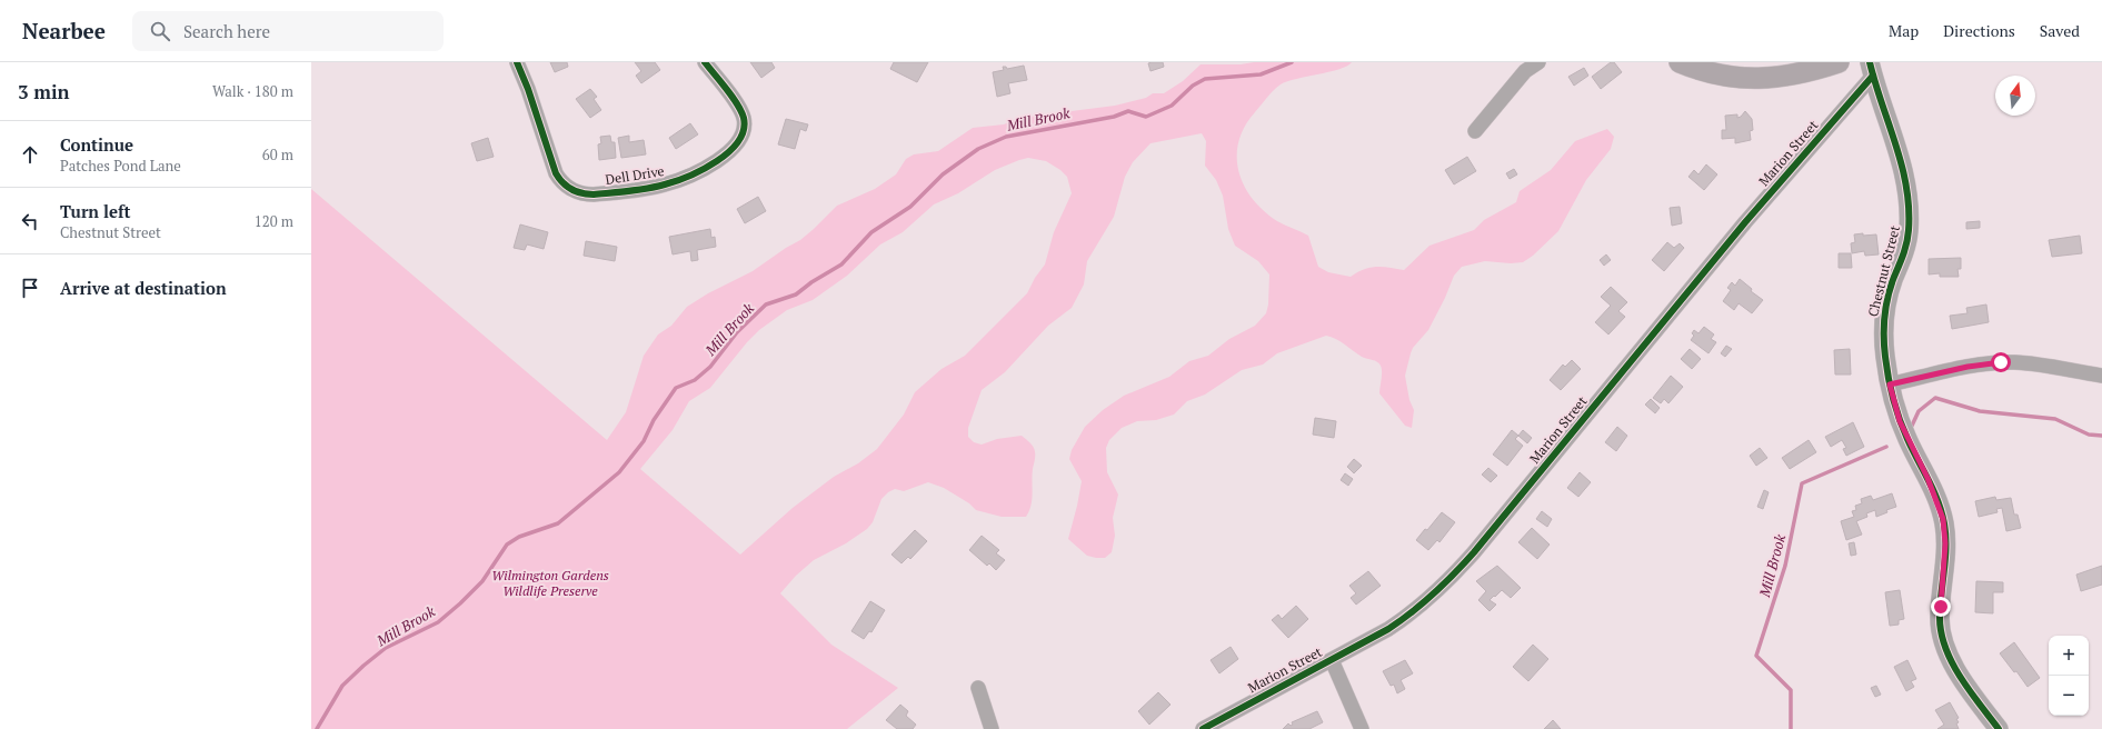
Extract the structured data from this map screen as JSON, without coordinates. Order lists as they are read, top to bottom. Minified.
{"streets":{"street":["Marion Street","Dell Drive","Chestnut Street"]},"crossings":[["Marion Street","Chestnut Street"]],"water":["Mill Brook"],"parks":["Wilmington Gardens Wildlife Preserve"],"north":"top","page":{"header":"Nearbee","search":"Search here","nav":["Map","Directions","Saved"],"heading":["3 min","Walk · 180 m"],"list":[["Continue","Patches Pond Lane","60 m"],["Turn left","Chestnut Street","120 m"],"Arrive at destination"],"map_buttons":["+","−"]}}
